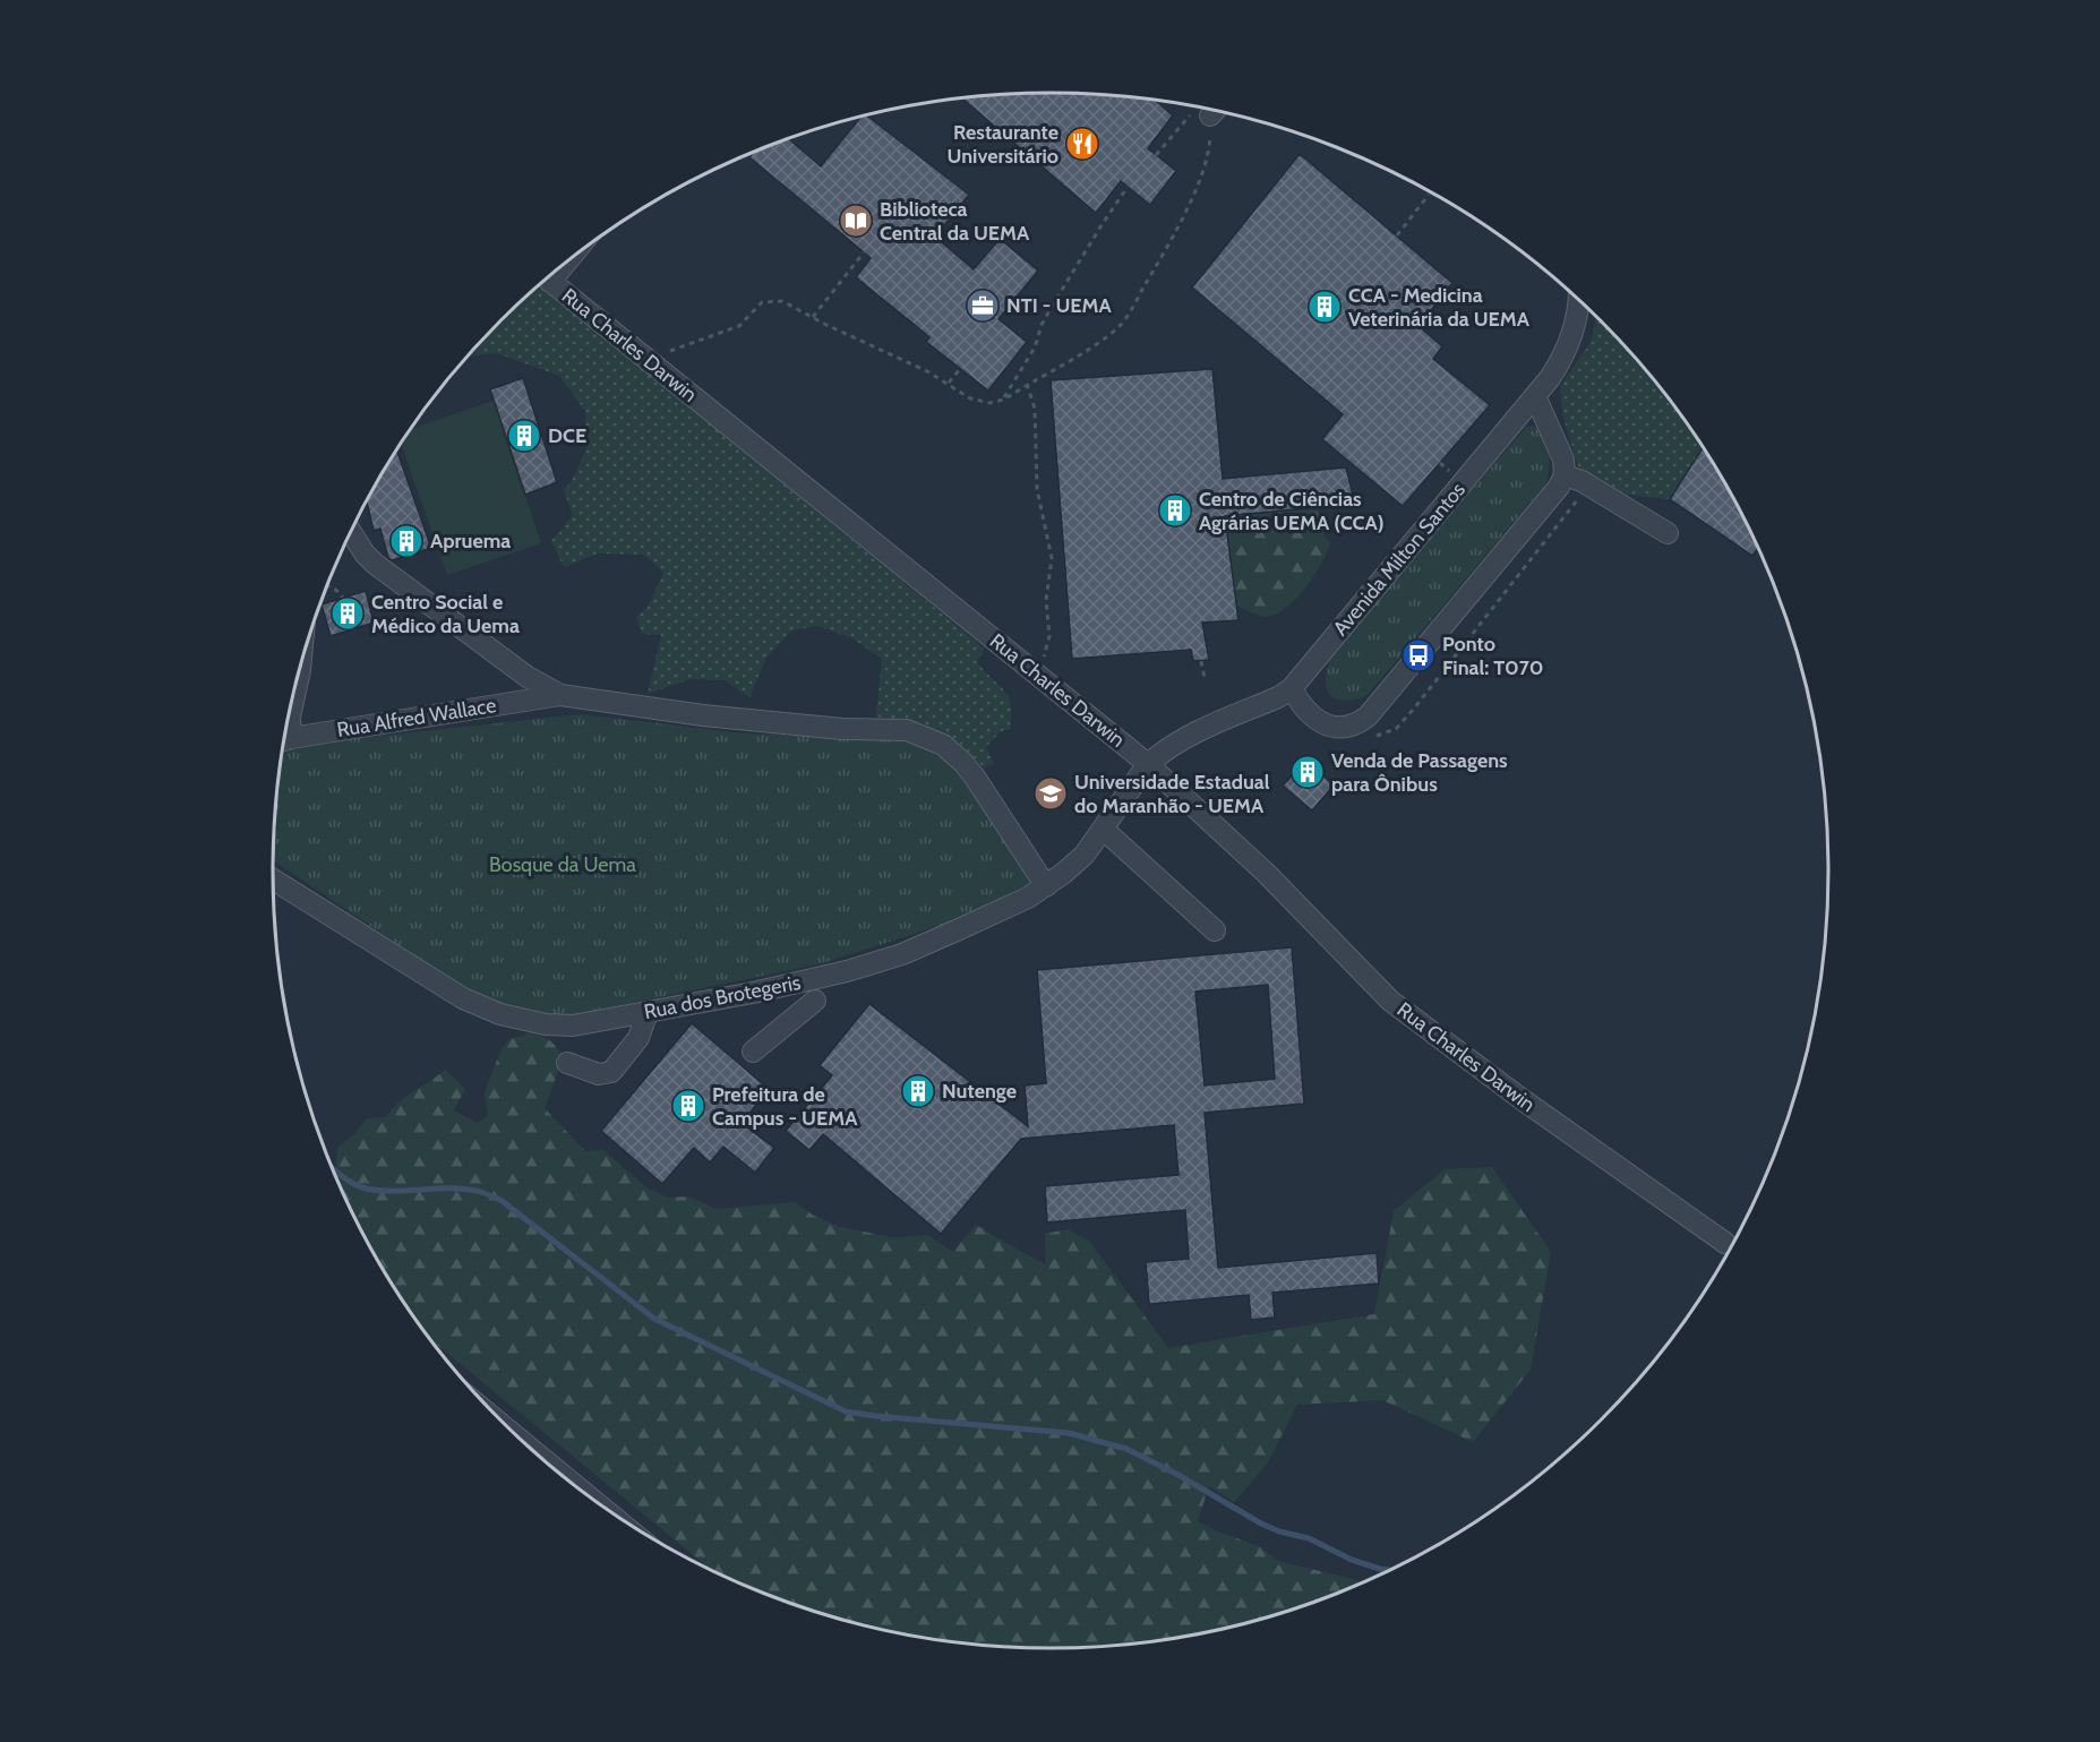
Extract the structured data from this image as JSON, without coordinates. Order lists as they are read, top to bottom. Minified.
{"streets":{"street":["Rua Charles Darwin","Avenida Milton Santos","Rua Alfred Wallace","Rua dos Brotegeris"]},"crossings":[["Rua Charles Darwin","Avenida Milton Santos"],["Rua Charles Darwin","Rua dos Brotegeris"],["Avenida Milton Santos","Rua dos Brotegeris"]],"parks":["Bosque da Uema"],"places":{"restaurant":["Restaurante Universitário"],"library":["Biblioteca Central da UEMA"],"office":["NTI - UEMA"],"building":["CCA - Medicina Veterinária da UEMA","DCE","Centro de Ciências Agrárias UEMA (CCA)","Apruema","Centro Social e Médico da Uema","Venda de Passagens para Ônibus","Nutenge","Prefeitura de Campus - UEMA"],"bus stop":["Ponto Final: T070"],"school or university":["Universidade Estadual do Maranhão - UEMA"]}}
